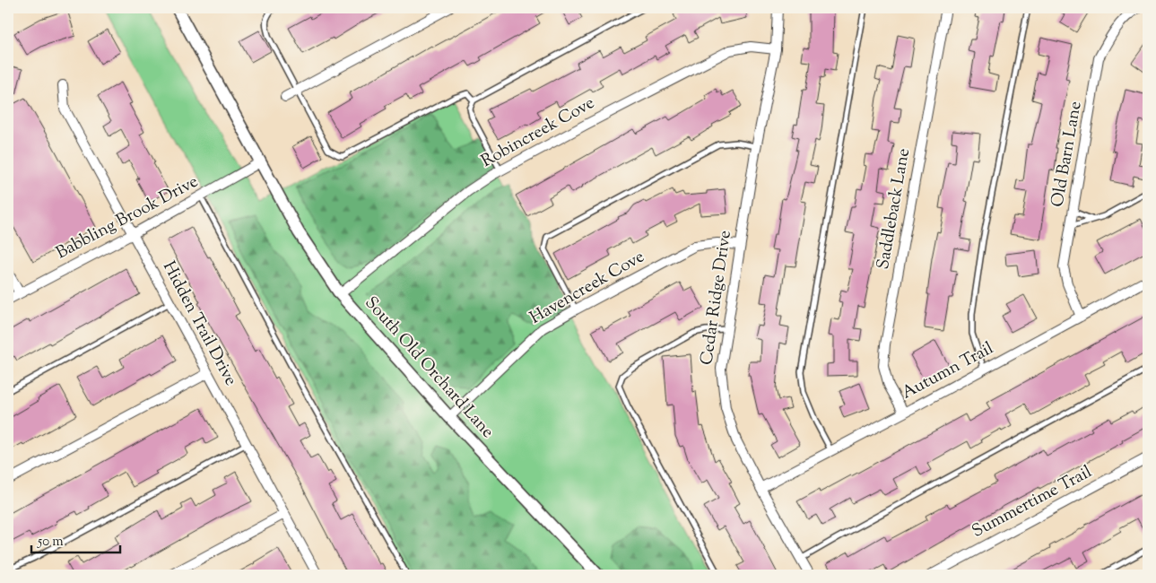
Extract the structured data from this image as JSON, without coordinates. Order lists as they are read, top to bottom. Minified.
{"streets":{"street":["Robincreek Cove","Old Barn Lane","Saddleback Lane","Babbling Brook Drive","Havencreek Cove","Cedar Ridge Drive","Hidden Trail Drive","South Old Orchard Lane","Autumn Trail","Summertime Trail"]},"crossings":[["Robincreek Cove","Cedar Ridge Drive"],["Robincreek Cove","South Old Orchard Lane"],["Old Barn Lane","Autumn Trail"],["Saddleback Lane","Autumn Trail"],["Babbling Brook Drive","Hidden Trail Drive"],["Babbling Brook Drive","South Old Orchard Lane"],["Havencreek Cove","Cedar Ridge Drive"],["Havencreek Cove","South Old Orchard Lane"],["Cedar Ridge Drive","Autumn Trail"]],"scale_bar":"50 m"}
